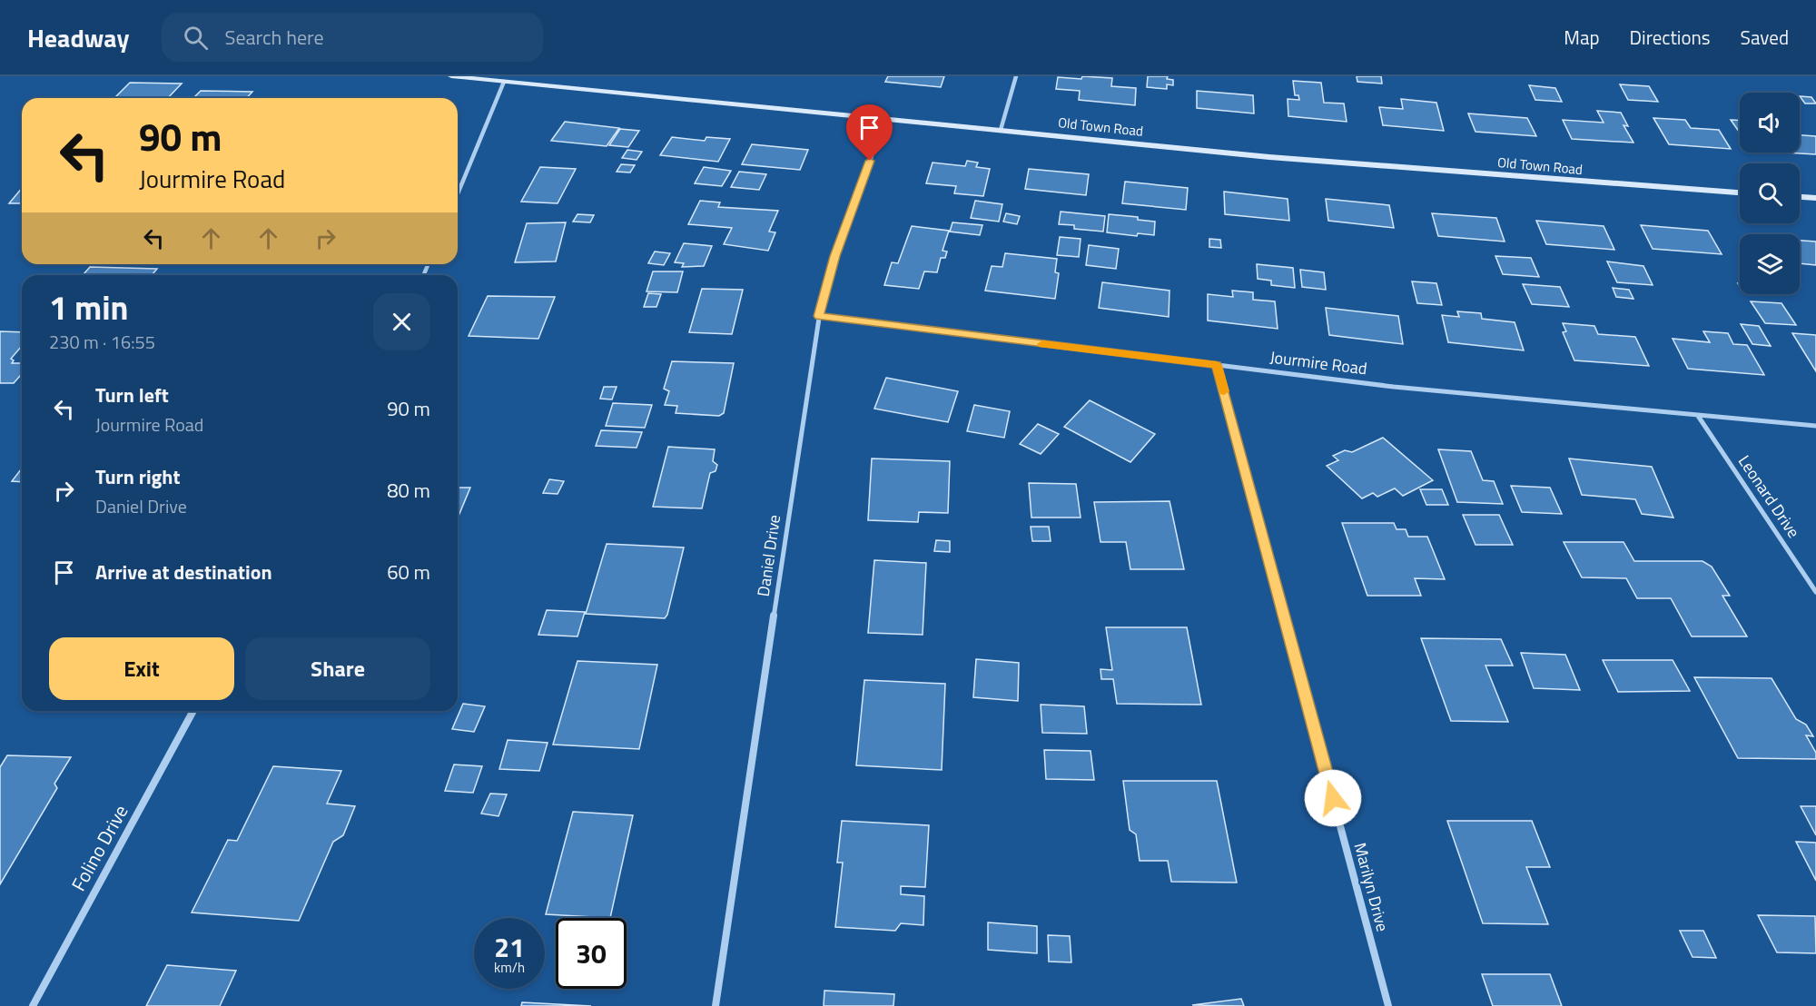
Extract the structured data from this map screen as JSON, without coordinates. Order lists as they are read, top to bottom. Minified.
{"streets":{"main road":["Old Town Road"],"street":["Jourmire Road","Leonard Drive","Daniel Drive","Folino Drive","Marilyn Drive"]},"crossings":[["Old Town Road","Daniel Drive"],["Jourmire Road","Leonard Drive"],["Jourmire Road","Daniel Drive"],["Jourmire Road","Marilyn Drive"]],"page":{"header":"Headway","search":"Search here","nav":["Map","Directions","Saved"],"turn":["90 m","Jourmire Road"],"heading":["1 min","230 m · 16:55"],"list":[{"name":"Turn left","note":"Jourmire Road","value":"90 m"},{"name":"Turn right","note":"Daniel Drive","value":"80 m"},{"name":"Arrive at destination","value":"60 m"}],"buttons":["Exit","Share"],"speed":"21 km/h","limit":"30"}}
